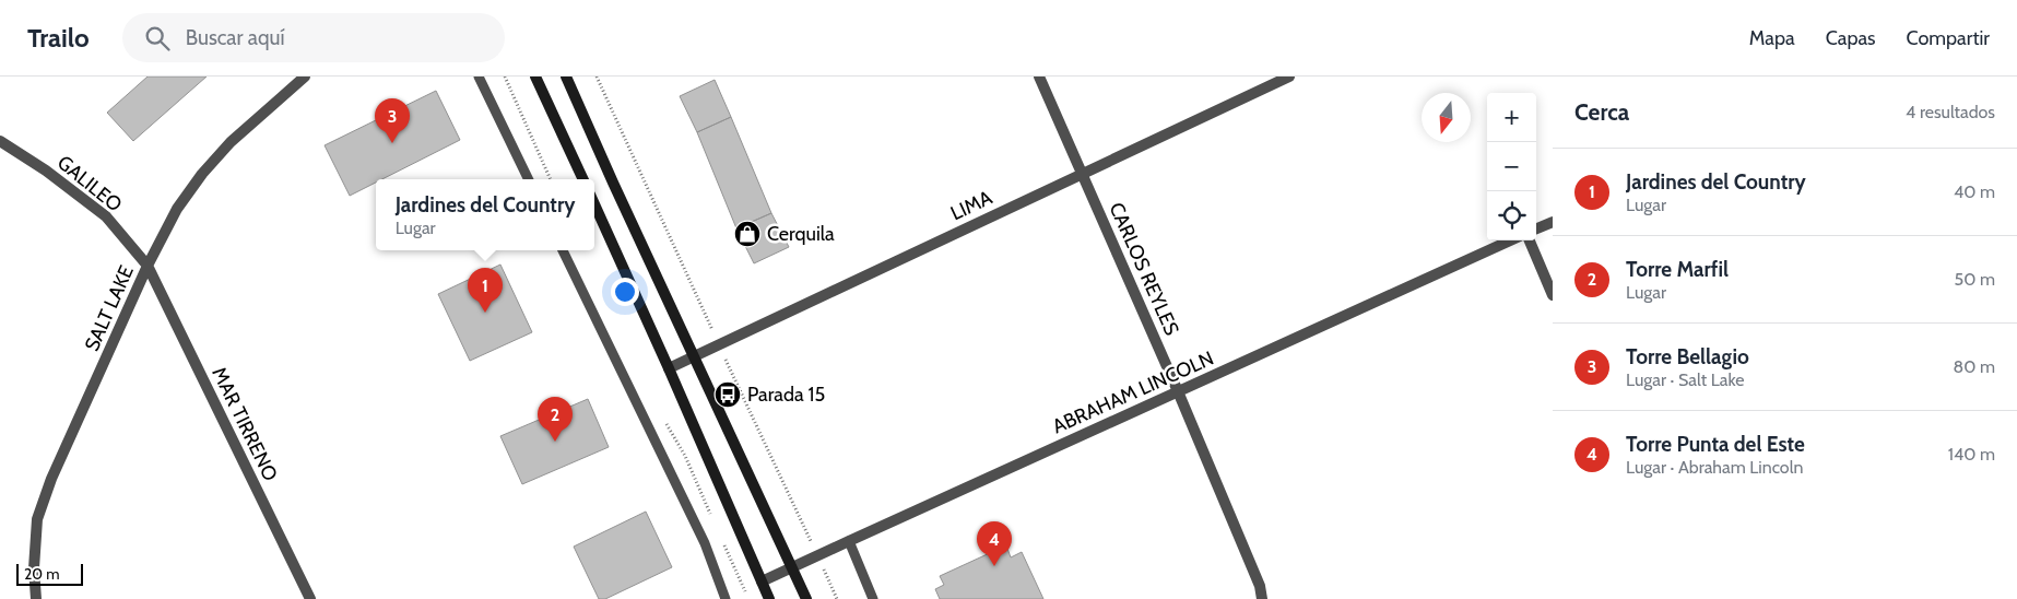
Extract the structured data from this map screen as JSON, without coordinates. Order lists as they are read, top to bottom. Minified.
{"streets":{"street":["GALILEO","LIMA","CARLOS REYLES","SALT LAKE","ABRAHAM LINCOLN","MAR TIRRENO"]},"crossings":[["GALILEO","SALT LAKE"],["GALILEO","MAR TIRRENO"],["LIMA","CARLOS REYLES"],["CARLOS REYLES","ABRAHAM LINCOLN"],["SALT LAKE","MAR TIRRENO"]],"places":{"shop":["Cerquila"],"bus stop":["Parada 15"]},"scale_bar":"20 m","north":"bottom","page":{"header":"Trailo","search":"Buscar aquí","nav":["Mapa","Capas","Compartir"],"heading":["Cerca","4 resultados"],"map_buttons":["+","−"],"pins":["3","1","2","4"],"list":[{"mark":"1","name":"Jardines del Country","note":"Lugar","value":"40 m"},{"mark":"2","name":"Torre Marfil","note":"Lugar","value":"50 m"},{"mark":"3","name":"Torre Bellagio","note":"Lugar · Salt Lake","value":"80 m"},{"mark":"4","name":"Torre Punta del Este","note":"Lugar · Abraham Lincoln","value":"140 m"}],"popup":["Jardines del Country","Lugar"],"scale":"20 m"}}
